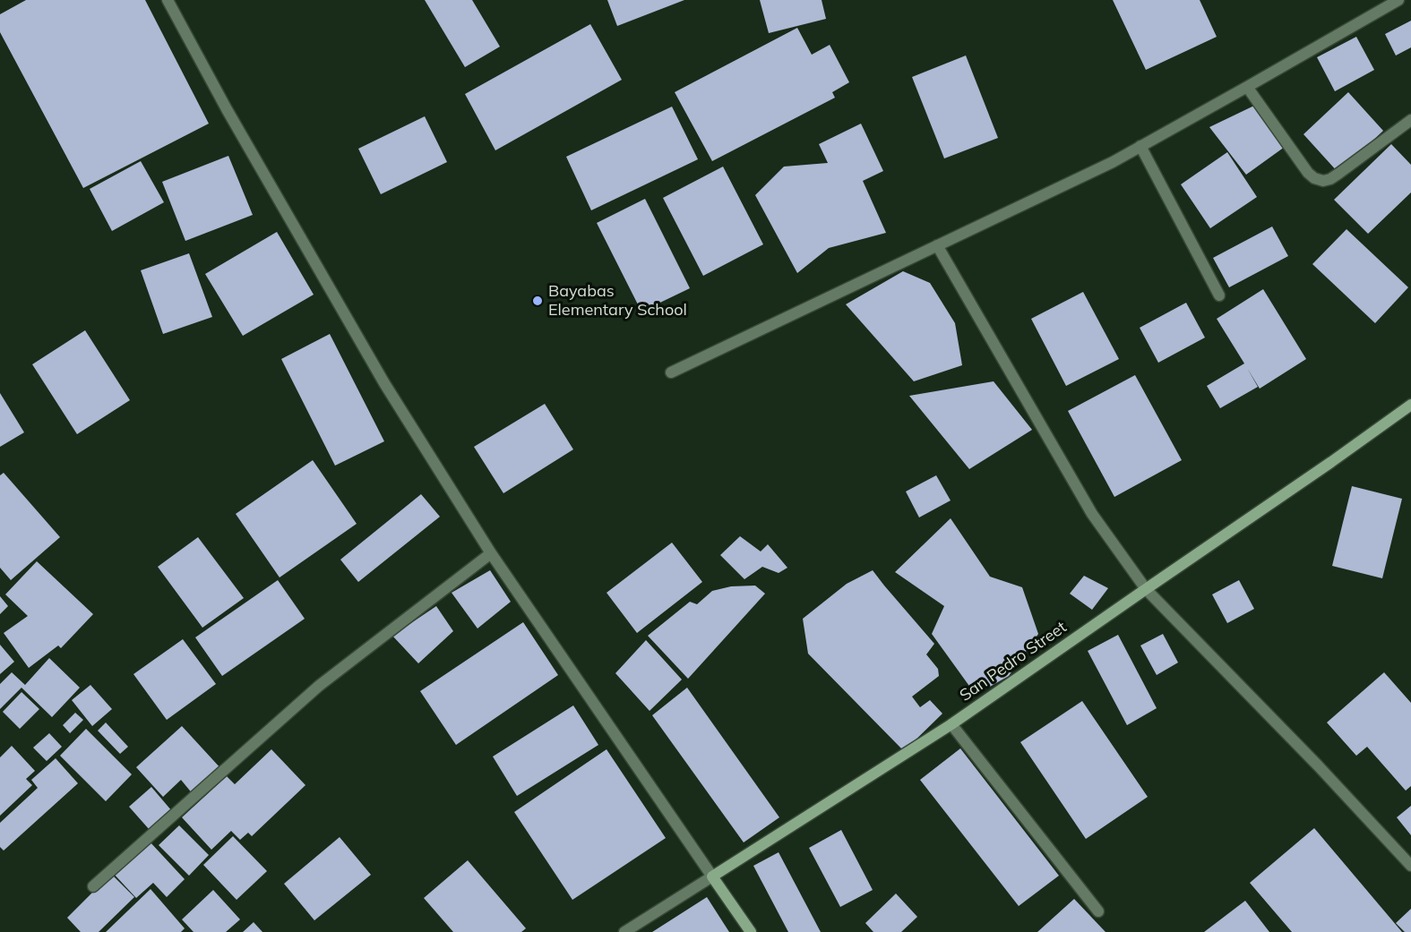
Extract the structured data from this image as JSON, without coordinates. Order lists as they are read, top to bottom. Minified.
{"streets":{"street":["San Pedro Street"]},"places":["Bayabas Elementary School"]}
